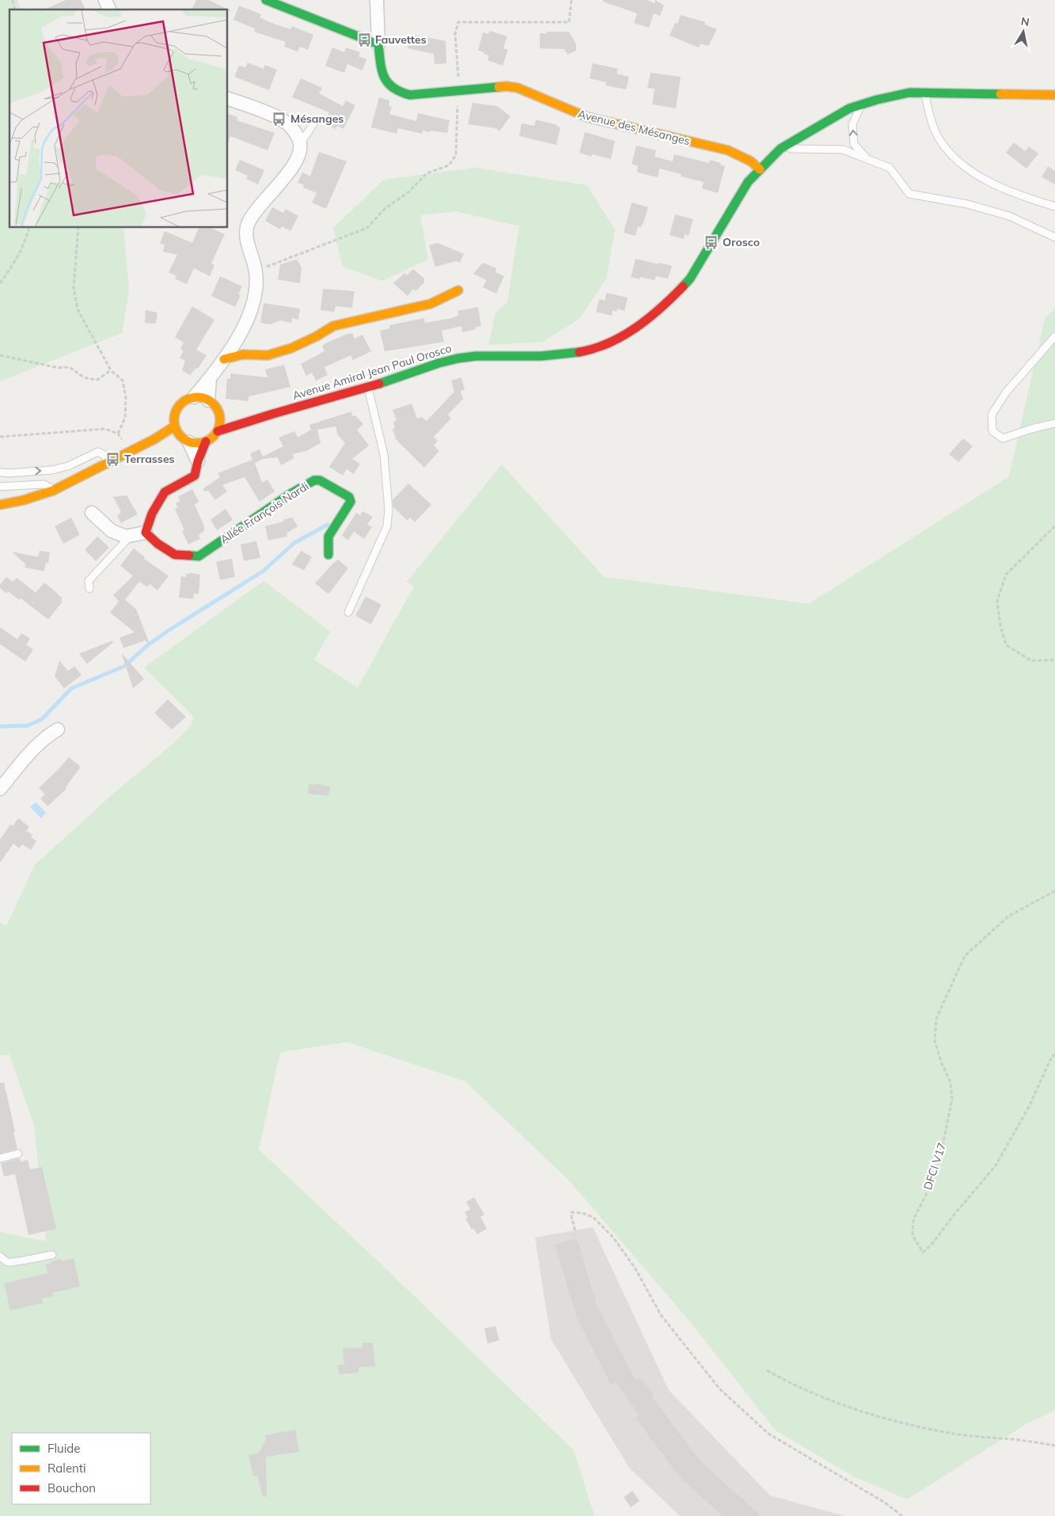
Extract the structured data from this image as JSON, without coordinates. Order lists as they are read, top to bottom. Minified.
{"streets":{"street":["Avenue des Mésanges","Avenue Amiral Jean Paul Orosco","Allée François Nardi"],"path":["DFCI V17"]},"crossings":[["Avenue des Mésanges","Avenue Amiral Jean Paul Orosco"]],"places":{"bus stop":["Fauvettes","Mésanges","Orosco","Terrasses"]},"legend":["Fluide","Ralenti","Bouchon"],"north":"top"}
